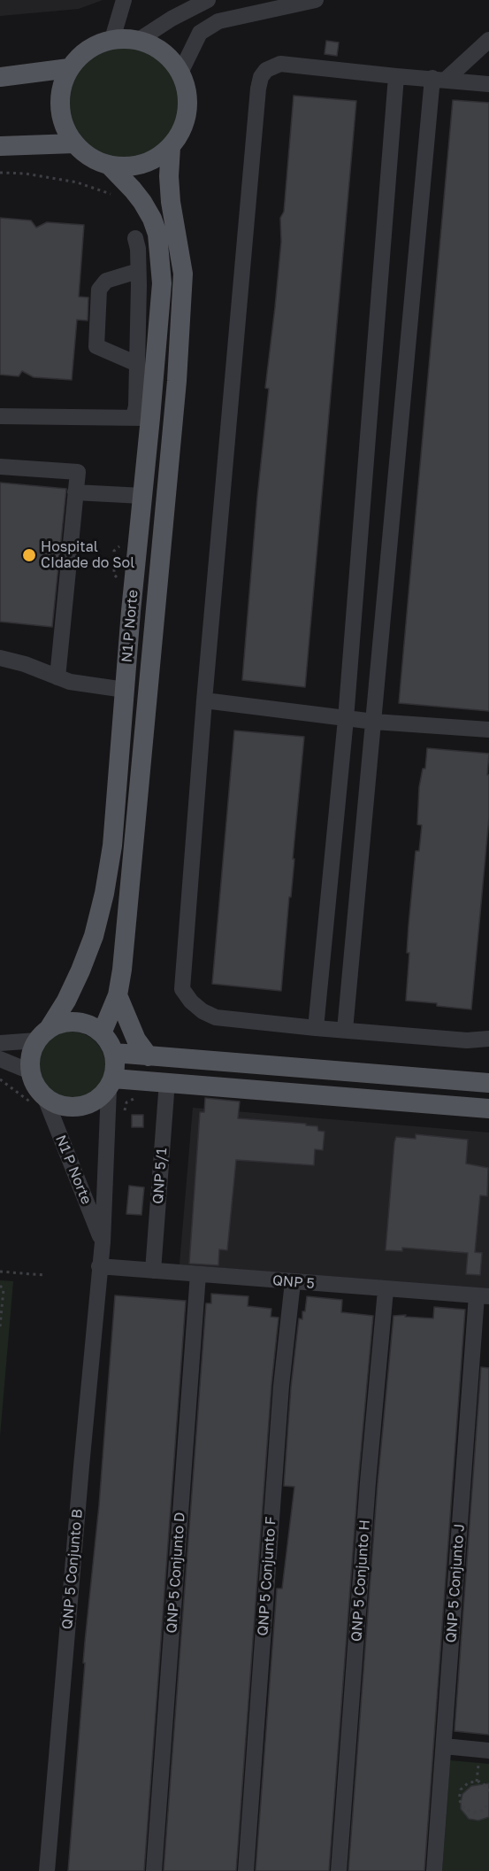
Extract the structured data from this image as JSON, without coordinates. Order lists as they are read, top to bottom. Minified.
{"streets":{"main road":["N1 P Norte"],"street":["QNP 5/1","QNP 5","QNP 5 Conjunto B","QNP 5 Conjunto D","QNP 5 Conjunto F","QNP 5 Conjunto H","QNP 5 Conjunto J"]},"crossings":[["N1 P Norte","QNP 5"],["N1 P Norte","QNP 5 Conjunto B"],["QNP 5/1","QNP 5"],["QNP 5","QNP 5 Conjunto B"],["QNP 5","QNP 5 Conjunto D"],["QNP 5","QNP 5 Conjunto F"],["QNP 5","QNP 5 Conjunto H"],["QNP 5","QNP 5 Conjunto J"]],"places":["Hospital CIdade do Sol"]}
